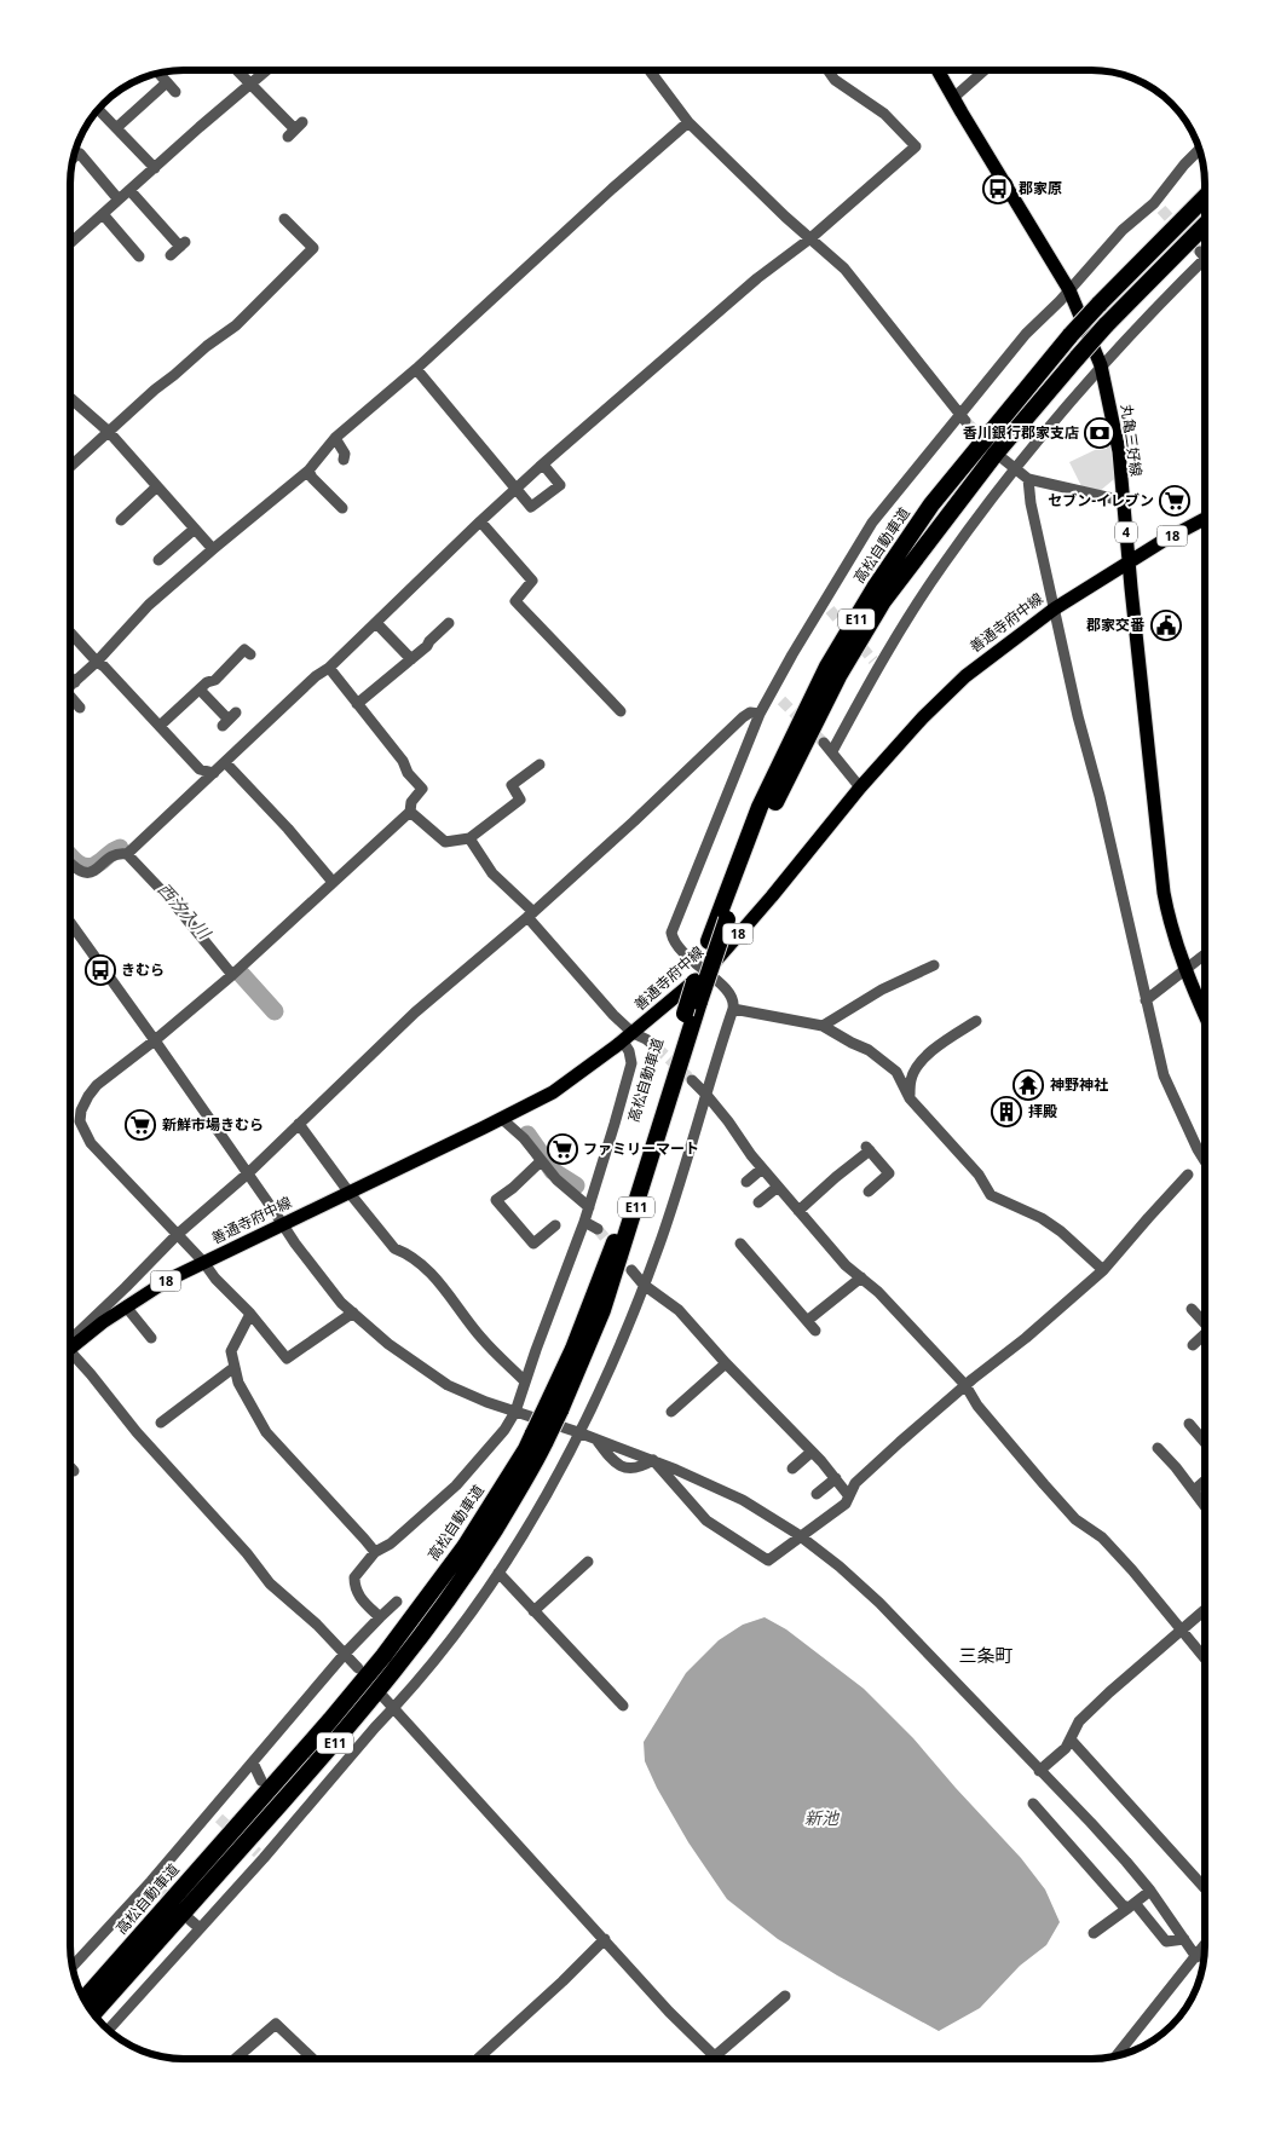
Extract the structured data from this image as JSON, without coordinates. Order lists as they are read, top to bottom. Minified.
{"streets":{"highway":["高松自動車道","E11"],"main road":["丸亀三好線","4","18","善通寺府中線"]},"crossings":[["丸亀三好線","善通寺府中線"]],"districts":["三条町"],"water":["西汐入川","新池"],"places":{"bus stop":["郡家原","きむら"],"bank":["香川銀行郡家支店"],"supermarket":["セブン-イレブン","新鮮市場きむら","ファミリーマート"],"public building":["郡家交番"],"temple":["神野神社"],"building":["拝殿"]}}
